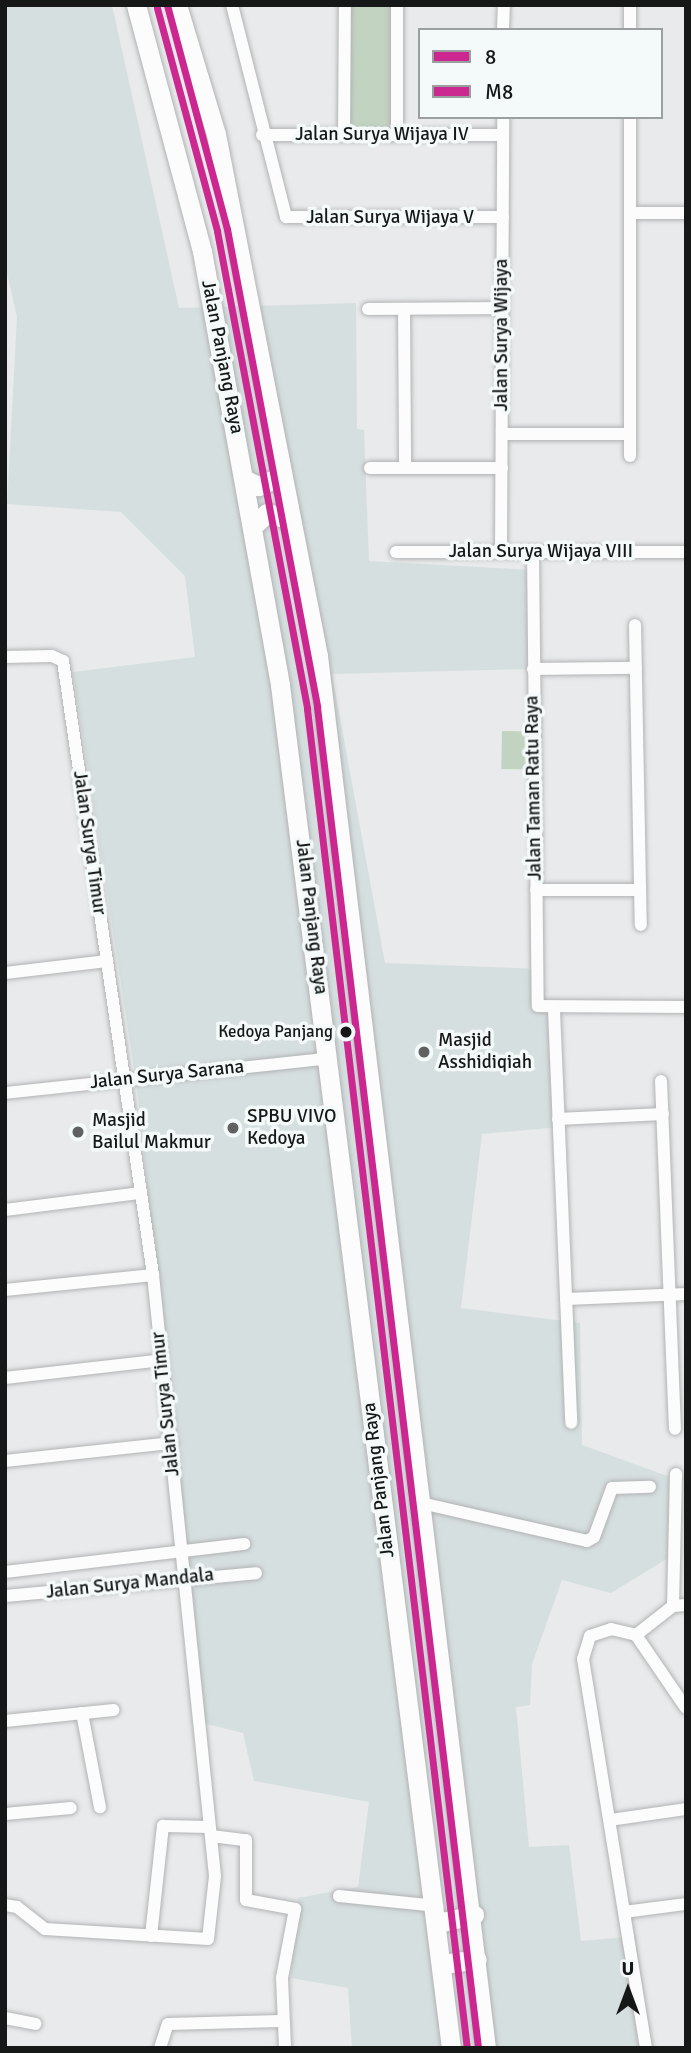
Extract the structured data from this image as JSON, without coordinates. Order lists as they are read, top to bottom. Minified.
{"streets":{"main road":["Jalan Panjang Raya"],"street":["Jalan Surya Wijaya IV","Jalan Surya Wijaya V","Jalan Surya Wijaya","Jalan Surya Wijaya VIII","Jalan Taman Ratu Raya","Jalan Surya Timur","Jalan Surya Sarana","Jalan Surya Mandala"]},"crossings":[["Jalan Surya Wijaya IV","Jalan Surya Wijaya V"],["Jalan Surya Wijaya IV","Jalan Surya Wijaya"],["Jalan Surya Wijaya V","Jalan Surya Wijaya"],["Jalan Surya Wijaya","Jalan Surya Wijaya VIII"],["Jalan Panjang Raya","Jalan Surya Sarana"],["Jalan Surya Wijaya VIII","Jalan Taman Ratu Raya"],["Jalan Surya Timur","Jalan Surya Sarana"],["Jalan Surya Timur","Jalan Surya Mandala"]],"places":["Kedoya Panjang","Masjid Asshidiqiah","SPBU VIVO Kedoya","Masjid Bailul Makmur"],"lines":["transit line 8","transit line M8"],"legend":["8","M8"],"north":"top"}
